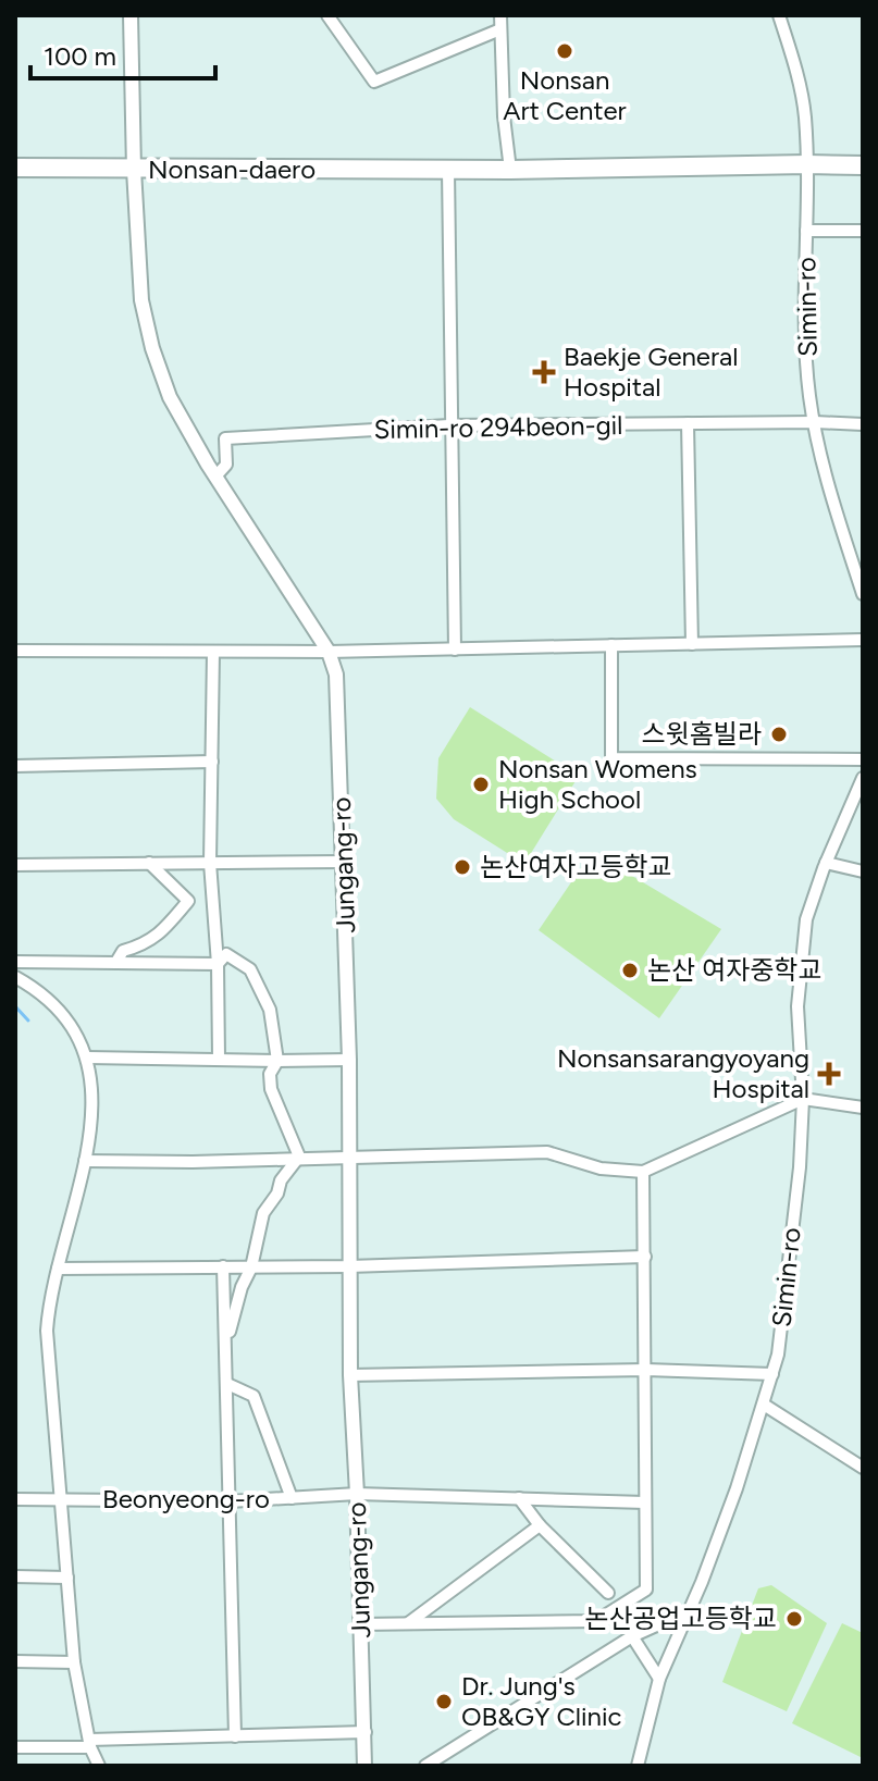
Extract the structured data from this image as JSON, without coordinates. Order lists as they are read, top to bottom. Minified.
{"streets":{"main road":["Nonsan-daero"],"street":["Simin-ro","Simin-ro 294beon-gil","Jungang-ro","Beonyeong-ro"]},"crossings":[["Nonsan-daero","Simin-ro"],["Nonsan-daero","Jungang-ro"],["Simin-ro","Simin-ro 294beon-gil"],["Simin-ro 294beon-gil","Jungang-ro"],["Jungang-ro","Beonyeong-ro"]],"places":{"other":["Nonsan Art Center","스윗홈빌라","Nonsan Womens High School","논산여자고등학교","논산 여자중학교","논산공업고등학교","Dr. Jung's OB&GY Clinic"],"health":["Baekje General Hospital","Nonsansarangyoyang Hospital"]},"scale_bar":"100 m"}
